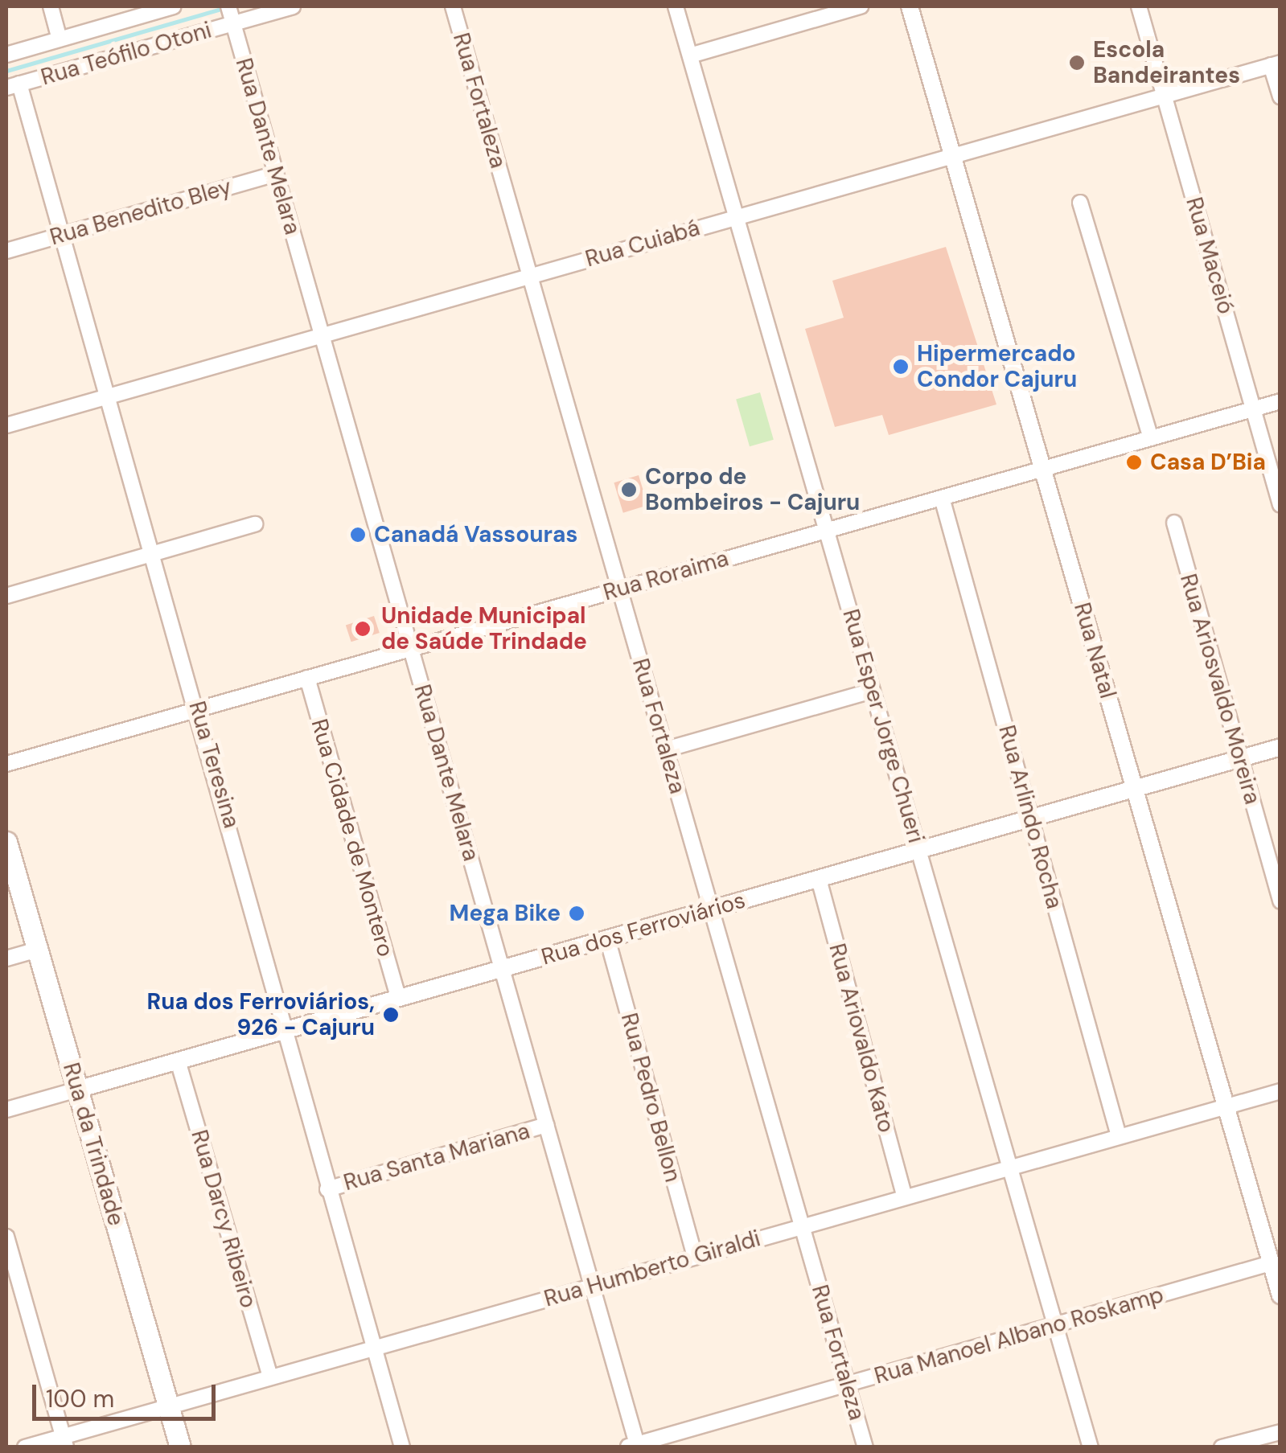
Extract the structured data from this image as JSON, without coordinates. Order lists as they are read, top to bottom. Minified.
{"streets":{"main road":["Rua da Trindade"],"street":["Rua Teófilo Otoni","Rua Fortaleza","Rua Dante Melara","Rua Benedito Bley","Rua Cuiabá","Rua Maceió","Rua Roraima","Rua Natal","Rua Ariosvaldo Moreira","Rua Esper Jorge Chueri","Rua Teresina","Rua Arlindo Rocha","Rua Cidade de Montero","Rua dos Ferroviários","Rua Ariovaldo Kato","Rua Pedro Bellon","Rua Santa Mariana","Rua Darcy Ribeiro","Rua Humberto Giraldi","Rua Manoel Albano Roskamp"]},"crossings":[["Rua Teófilo Otoni","Rua Dante Melara"],["Rua Teófilo Otoni","Rua Teresina"],["Rua Fortaleza","Rua Cuiabá"],["Rua Fortaleza","Rua Roraima"],["Rua Fortaleza","Rua dos Ferroviários"],["Rua Fortaleza","Rua Humberto Giraldi"],["Rua Fortaleza","Rua Manoel Albano Roskamp"],["Rua Dante Melara","Rua Benedito Bley"],["Rua Dante Melara","Rua Cuiabá"],["Rua Dante Melara","Rua Roraima"],["Rua Dante Melara","Rua dos Ferroviários"],["Rua Dante Melara","Rua Santa Mariana"],["Rua Dante Melara","Rua Humberto Giraldi"],["Rua Dante Melara","Rua Manoel Albano Roskamp"],["Rua Benedito Bley","Rua Teresina"],["Rua Cuiabá","Rua Maceió"],["Rua Cuiabá","Rua Natal"],["Rua Cuiabá","Rua Esper Jorge Chueri"],["Rua Cuiabá","Rua Teresina"],["Rua Maceió","Rua Roraima"],["Rua Roraima","Rua Natal"],["Rua Roraima","Rua Esper Jorge Chueri"],["Rua Roraima","Rua Teresina"],["Rua Roraima","Rua Arlindo Rocha"],["Rua Roraima","Rua Cidade de Montero"],["Rua Natal","Rua dos Ferroviários"],["Rua Natal","Rua Humberto Giraldi"],["Rua Natal","Rua Manoel Albano Roskamp"],["Rua Ariosvaldo Moreira","Rua dos Ferroviários"],["Rua Esper Jorge Chueri","Rua dos Ferroviários"],["Rua Esper Jorge Chueri","Rua Humberto Giraldi"],["Rua Esper Jorge Chueri","Rua Manoel Albano Roskamp"],["Rua Teresina","Rua dos Ferroviários"],["Rua Teresina","Rua Santa Mariana"],["Rua Teresina","Rua Humberto Giraldi"],["Rua Arlindo Rocha","Rua dos Ferroviários"],["Rua Arlindo Rocha","Rua Humberto Giraldi"],["Rua Cidade de Montero","Rua dos Ferroviários"],["Rua dos Ferroviários","Rua Ariovaldo Kato"],["Rua dos Ferroviários","Rua Pedro Bellon"],["Rua dos Ferroviários","Rua da Trindade"],["Rua dos Ferroviários","Rua Darcy Ribeiro"],["Rua Ariovaldo Kato","Rua Humberto Giraldi"],["Rua Pedro Bellon","Rua Humberto Giraldi"],["Rua da Trindade","Rua Humberto Giraldi"],["Rua Darcy Ribeiro","Rua Humberto Giraldi"]],"places":["Escola Bandeirantes","Hipermercado Condor Cajuru","Casa D’Bia","Corpo de Bombeiros - Cajuru","Canadá Vassouras","Unidade Municipal de Saúde Trindade","Mega Bike","Rua dos Ferroviários, 926 - Cajuru"],"scale_bar":"100 m"}
